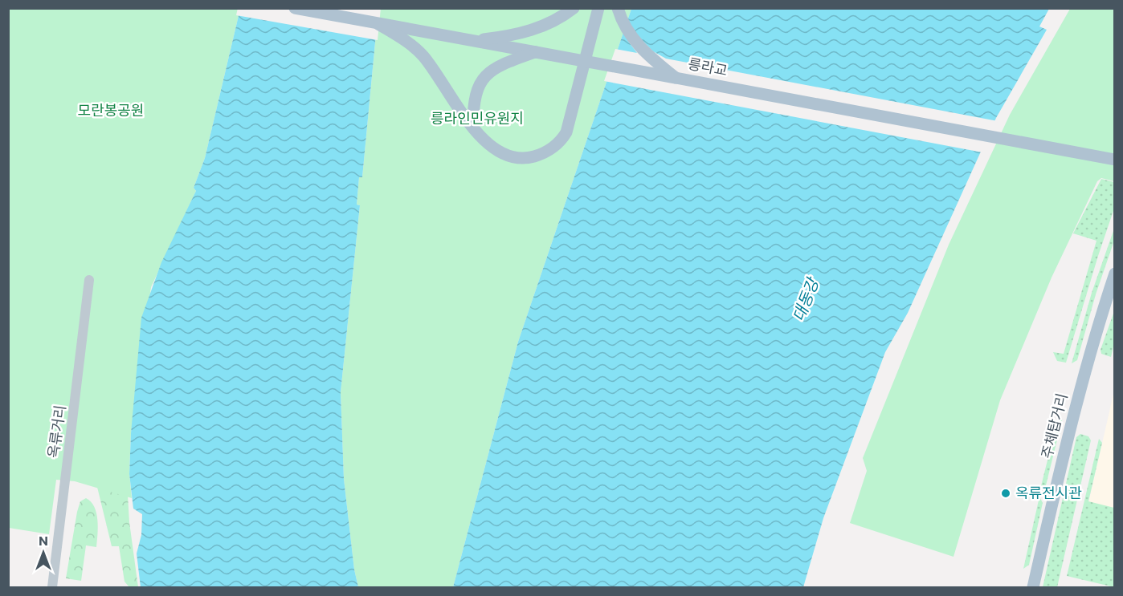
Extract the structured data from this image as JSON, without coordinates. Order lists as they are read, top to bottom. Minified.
{"streets":{"main road":["릉라교","주체탑거리"],"street":["옥류거리"]},"water":["대동강"],"parks":["모란봉공원","릉라인민유원지"],"places":["옥류전시관"],"north":"top"}
